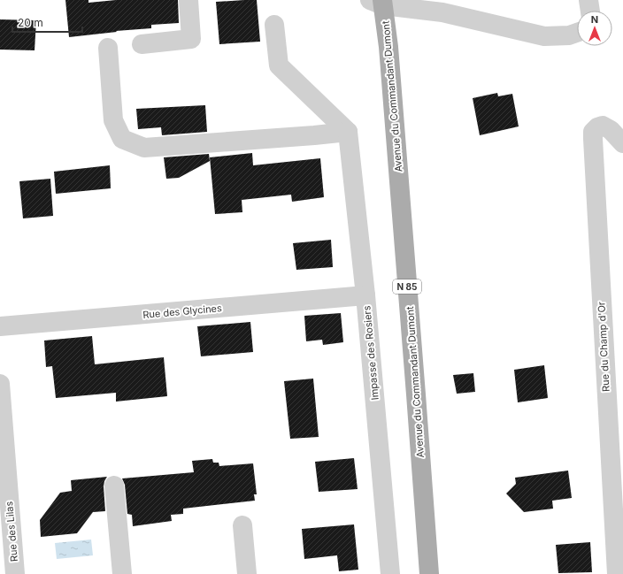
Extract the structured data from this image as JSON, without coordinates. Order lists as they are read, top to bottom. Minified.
{"streets":{"main road":["Avenue du Commandant Dumont","N 85"],"street":["Rue des Glycines","Rue du Champ d'Or","Impasse des Rosiers","Rue des Lilas"]},"crossings":[["Rue des Glycines","Impasse des Rosiers"]],"scale_bar":"20 m","north":"top"}
